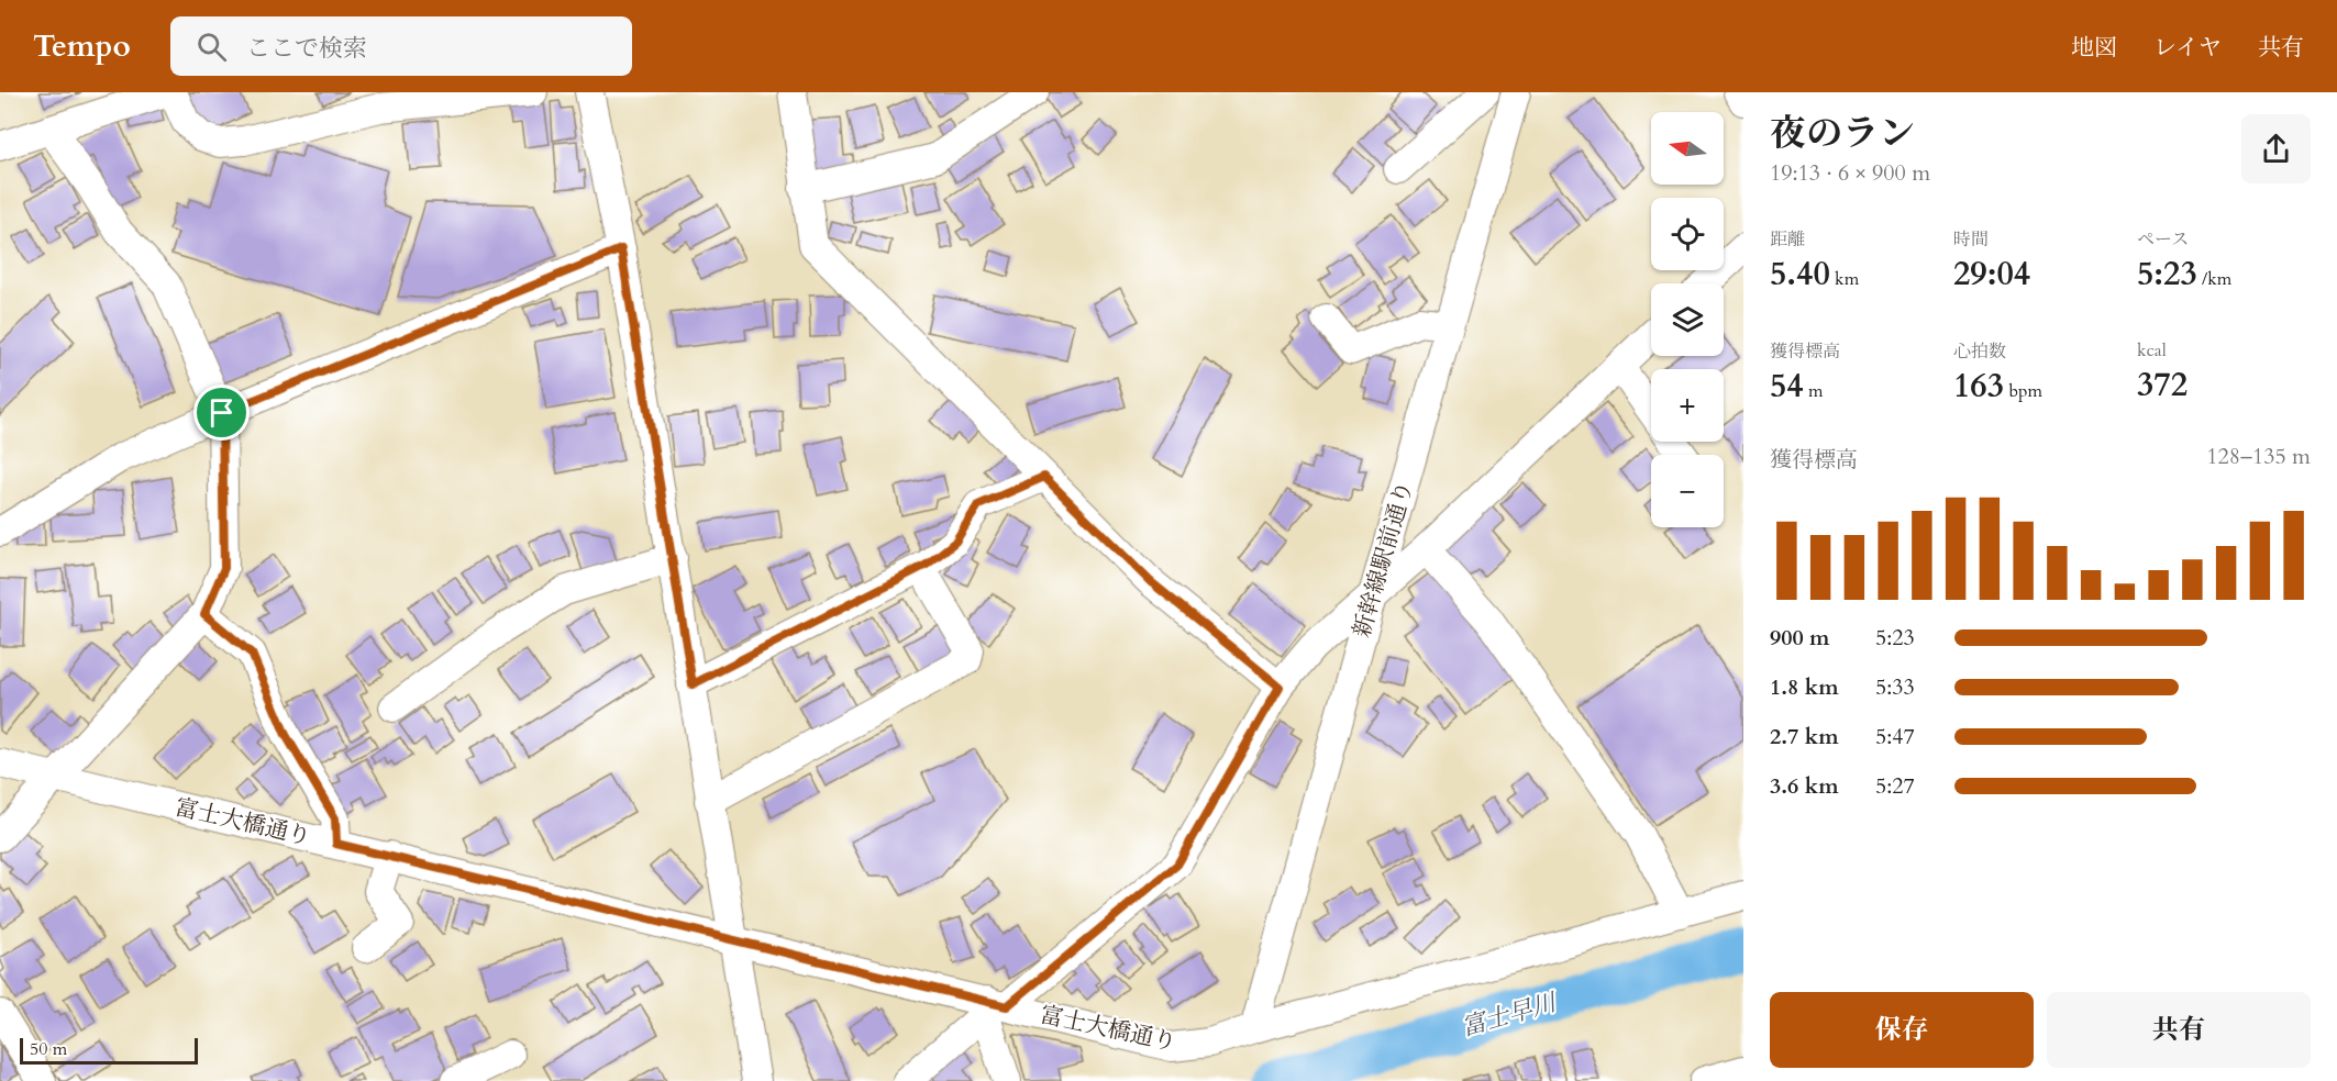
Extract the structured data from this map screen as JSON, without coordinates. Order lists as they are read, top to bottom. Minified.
{"streets":{"street":["新幹線駅前通り","富士大橋通り"]},"crossings":[["新幹線駅前通り","富士大橋通り"]],"water":["富士早川"],"scale_bar":"50 m","north":"left","page":{"header":"Tempo","search":"ここで検索","nav":["地図","レイヤ","共有"],"heading":["夜のラン","19:13 · 6 × 900 m"],"map_buttons":["+","−"],"stats":[["距離","5.40 km"],["時間","29:04"],["ペース","5:23 /km"],["獲得標高","54 m"],["心拍数","163 bpm"],["kcal","372"]],"chart":["獲得標高","128–135 m"],"list":[{"name":"900 m","note":"5:23"},{"name":"1.8 km","note":"5:33"},{"name":"2.7 km","note":"5:47"},{"name":"3.6 km","note":"5:27"}],"buttons":["保存","共有"],"scale":"50 m"}}
